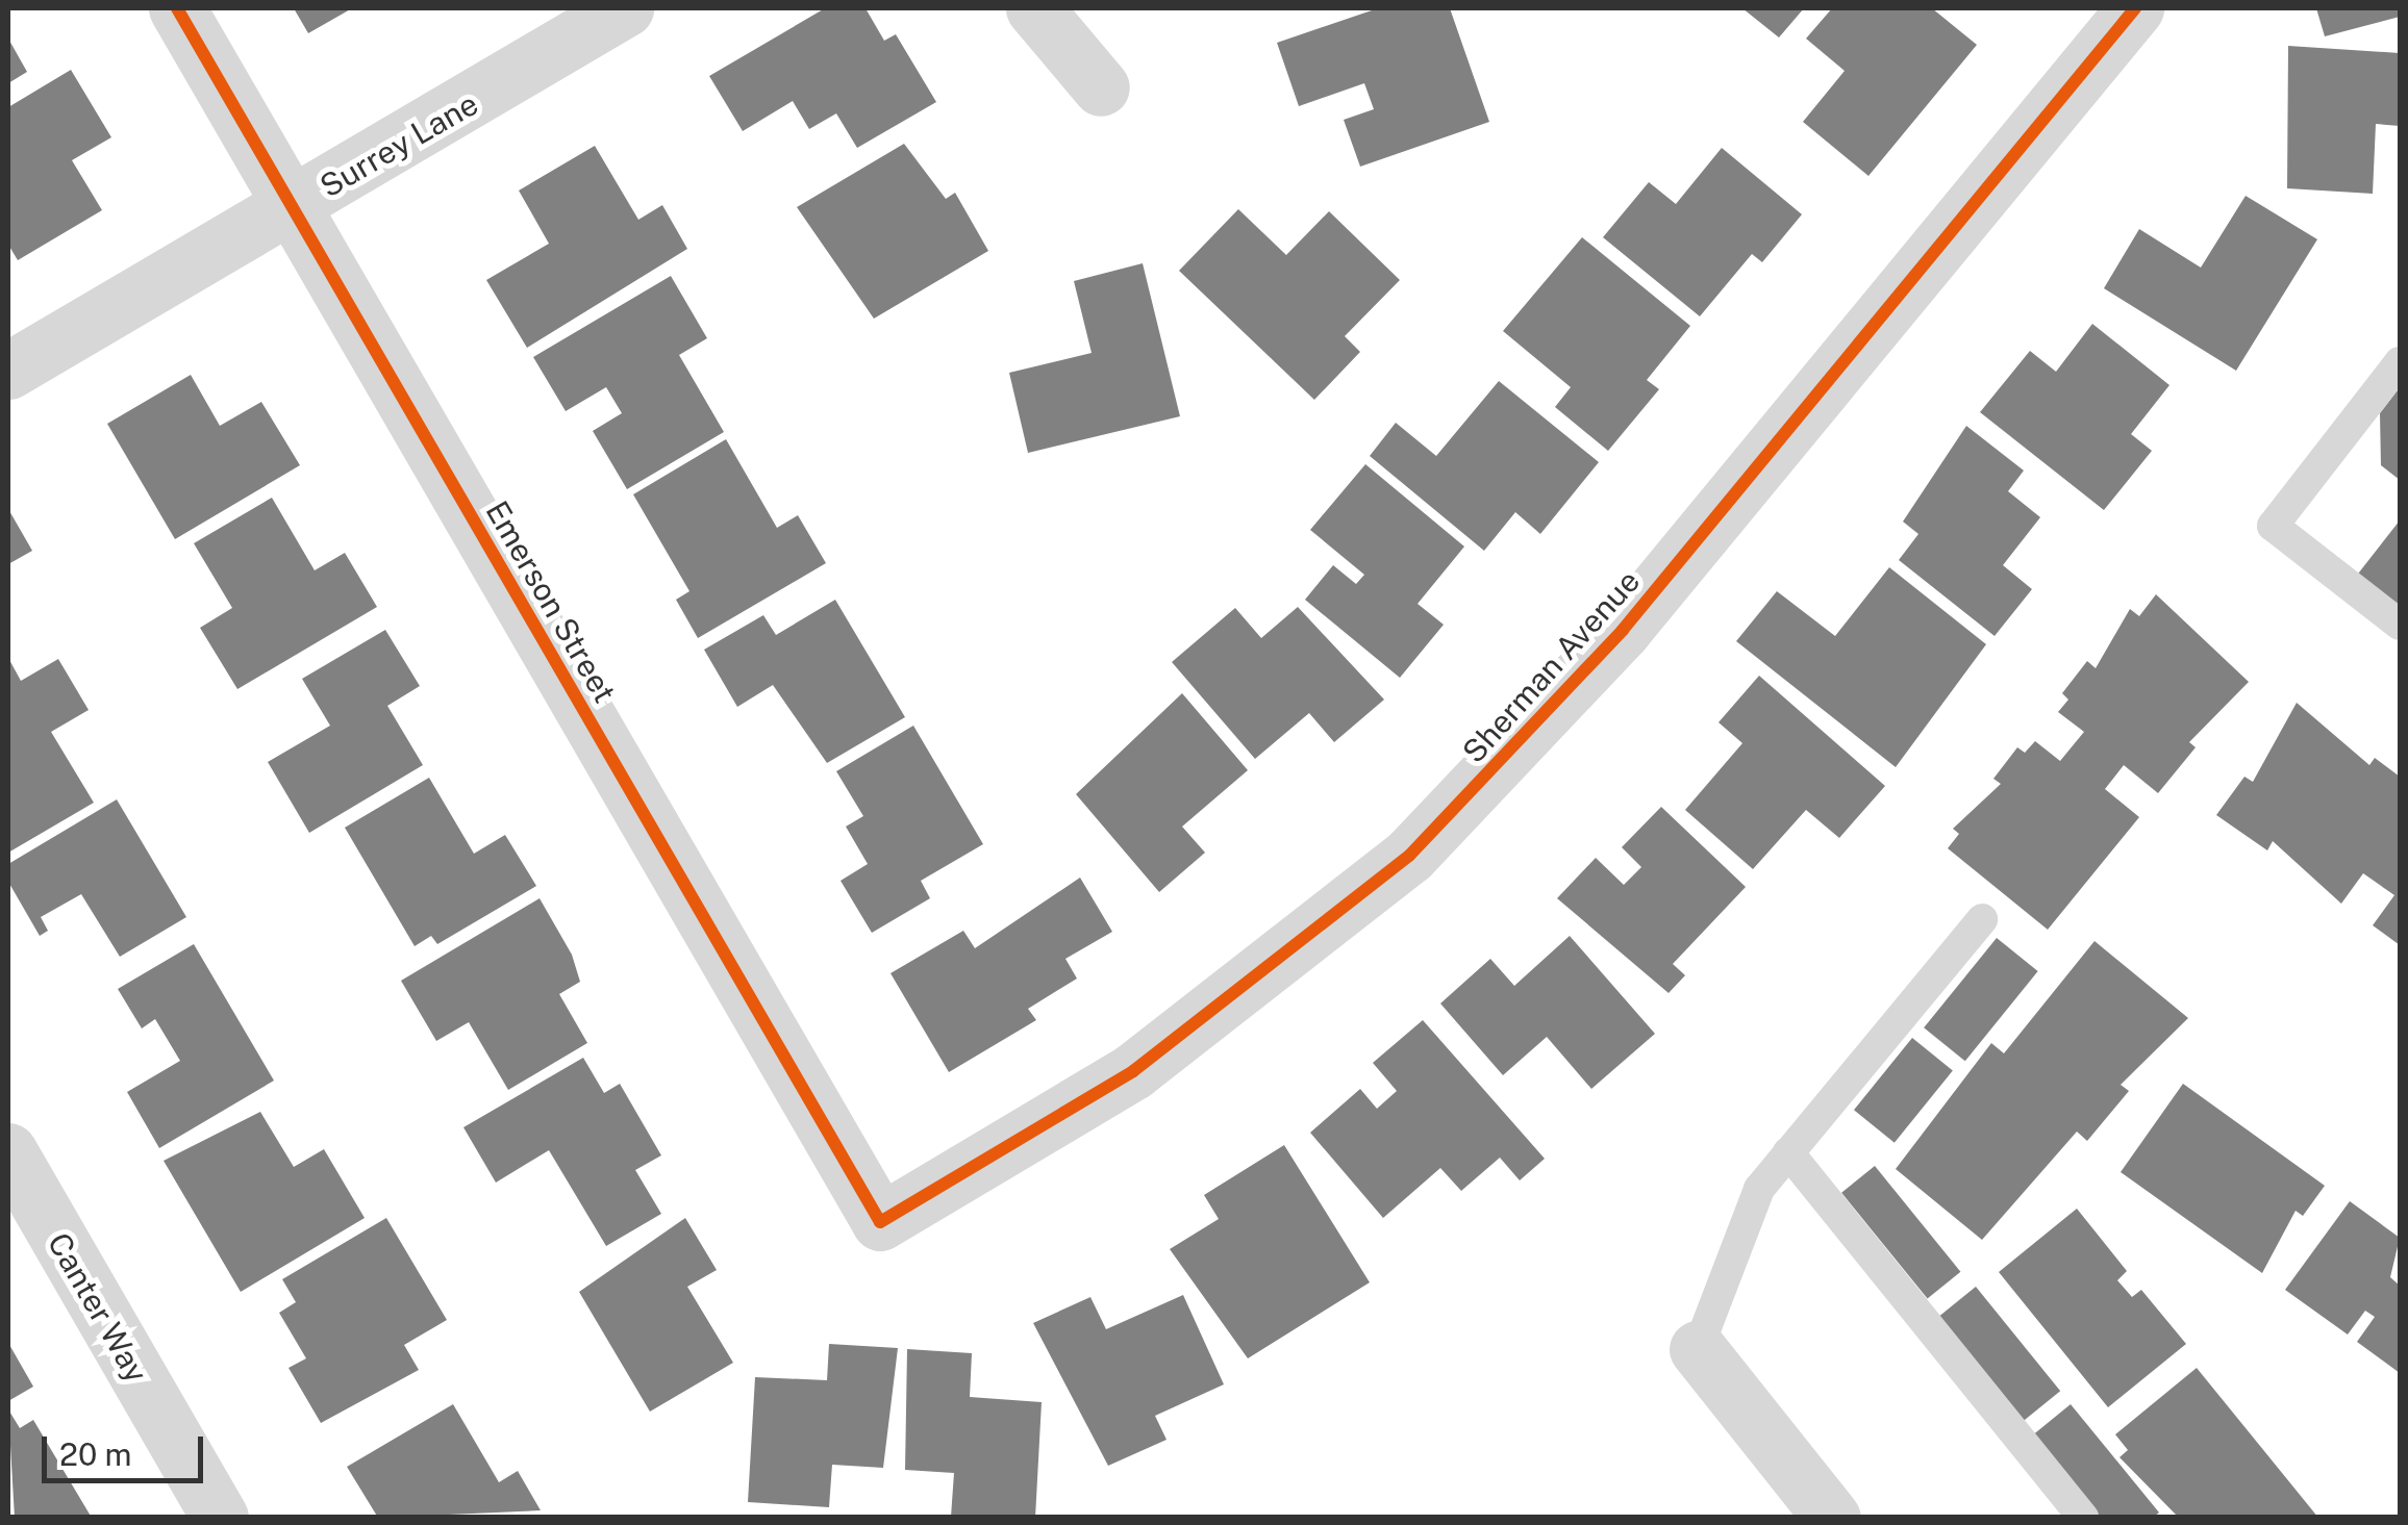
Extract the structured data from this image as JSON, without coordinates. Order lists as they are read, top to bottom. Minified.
{"streets":{"street":["Surrey Lane","Emerson Street","Sherman Avenue","Canter Way"]},"crossings":[["Surrey Lane","Emerson Street"],["Emerson Street","Sherman Avenue"]],"scale_bar":"20 m"}
